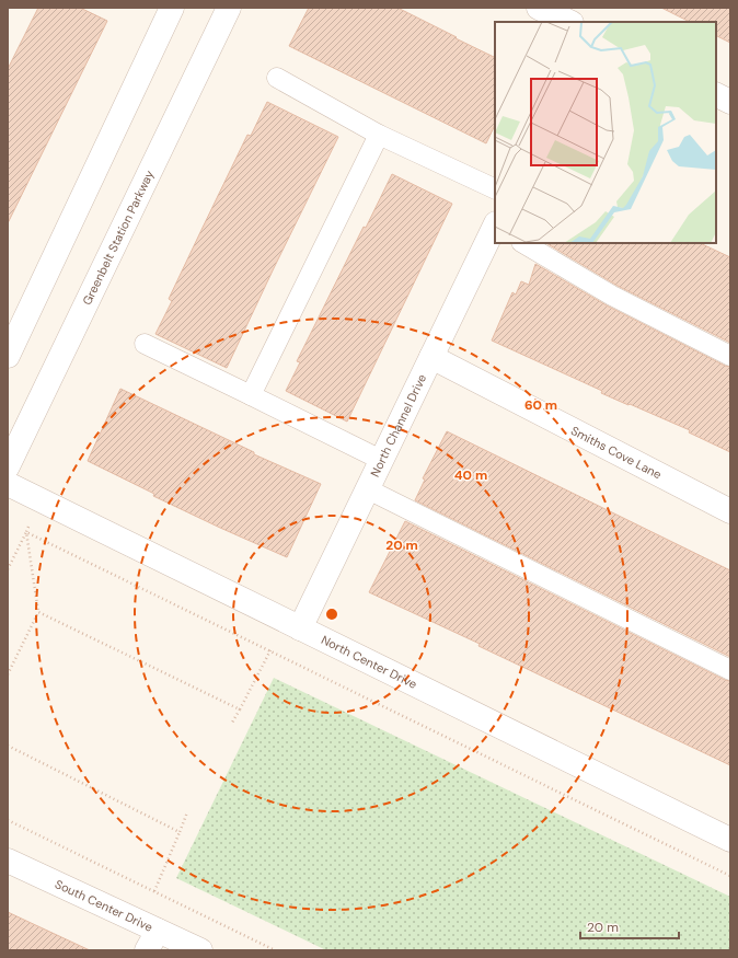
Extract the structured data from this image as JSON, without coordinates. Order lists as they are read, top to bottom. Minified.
{"streets":{"street":["Greenbelt Station Parkway","North Channel Drive","Smiths Cove Lane","North Center Drive","South Center Drive"]},"crossings":[["North Channel Drive","Smiths Cove Lane"],["North Channel Drive","North Center Drive"]],"scale_bar":"20 m","rings":["60 m","40 m","20 m"]}
